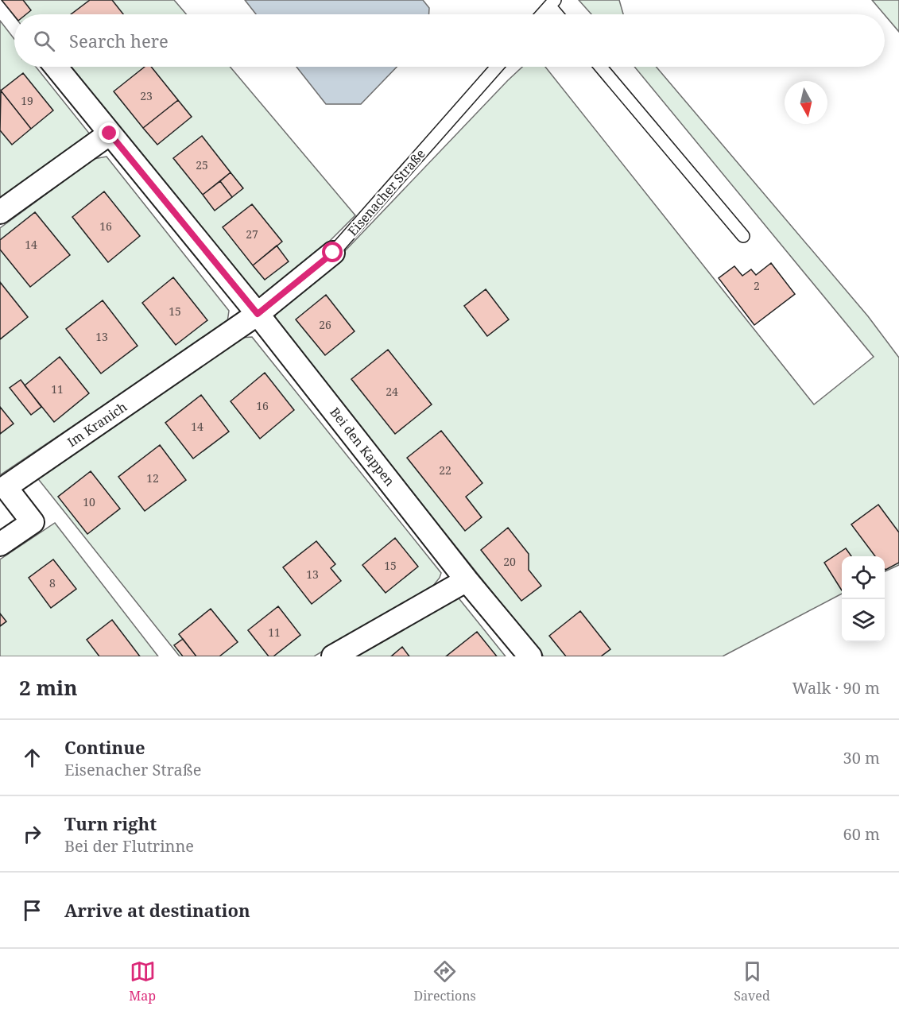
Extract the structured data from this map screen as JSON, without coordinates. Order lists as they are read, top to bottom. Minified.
{"streets":{"street":["Eisenacher Straße","Im Kranich","Bei den Kappen"]},"crossings":[["Eisenacher Straße","Im Kranich"],["Eisenacher Straße","Bei den Kappen"],["Im Kranich","Bei den Kappen"]],"house_numbers":["23","19","25","16","27","14","2","15","26","13","11","24","16","14","22","12","10","20","15","13","8","11"],"north":"bottom","page":{"search":"Search here","heading":["2 min","Walk · 90 m"],"list":[["Continue","Eisenacher Straße","30 m"],["Turn right","Bei der Flutrinne","60 m"],"Arrive at destination"],"nav":["Map","Directions","Saved"]}}
